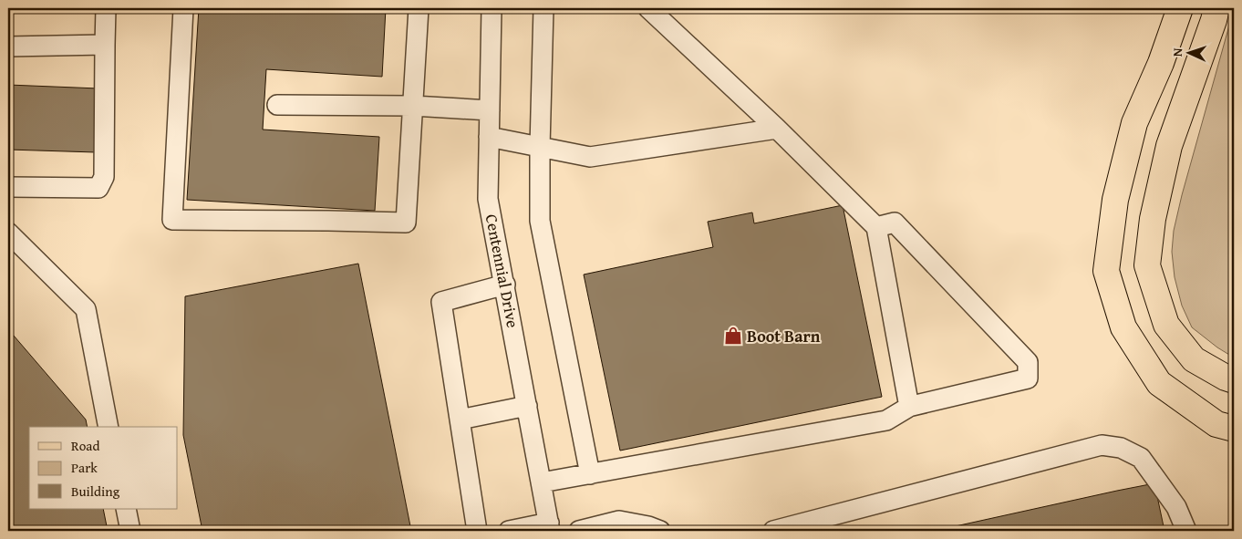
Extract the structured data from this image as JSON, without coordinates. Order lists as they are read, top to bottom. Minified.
{"streets":{"street":["Centennial Drive"]},"places":{"shop":["Boot Barn"]},"legend":["Road","Park","Building"],"north":"left"}
